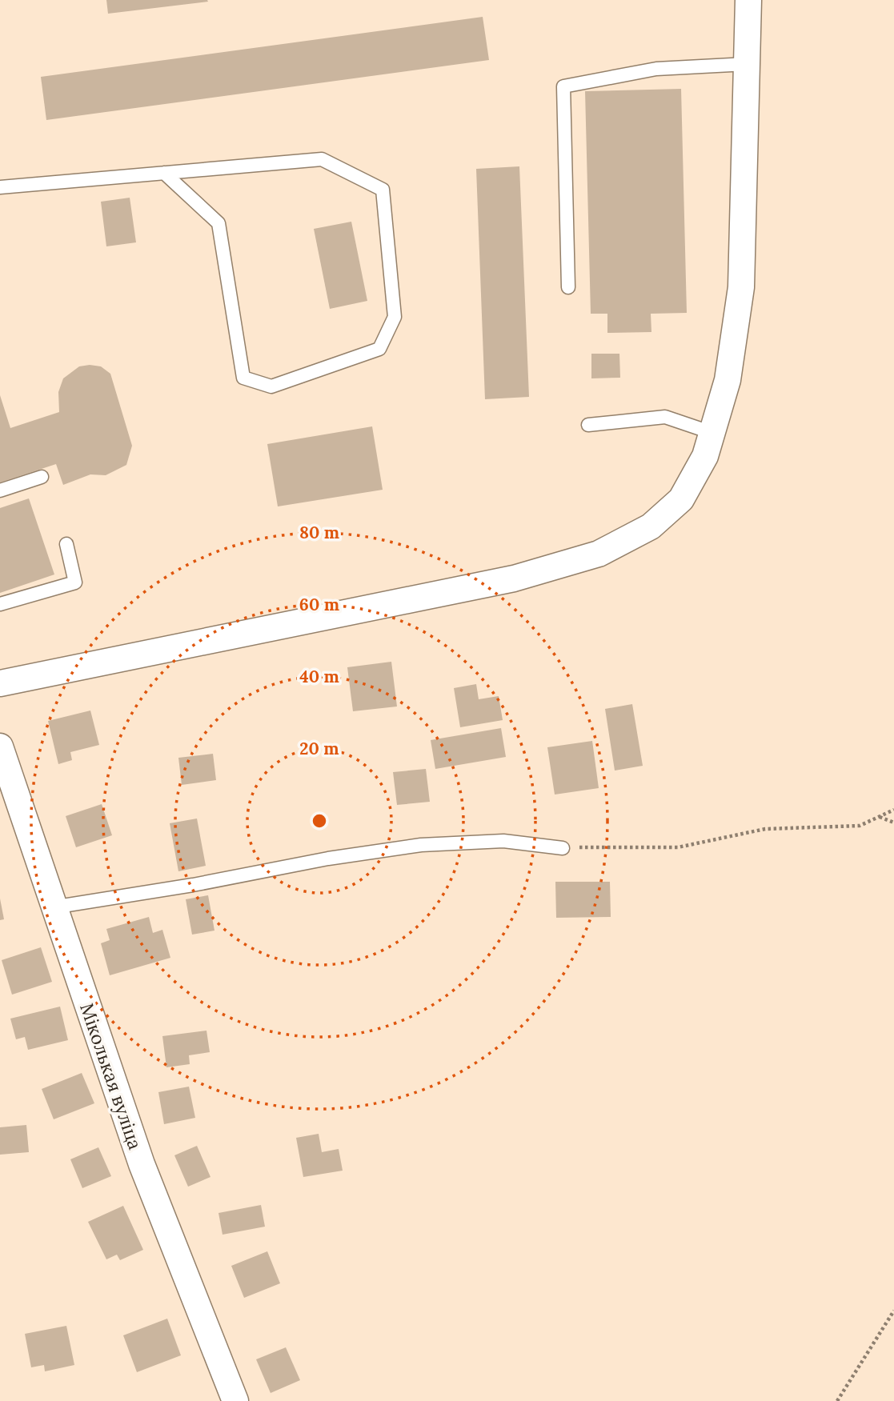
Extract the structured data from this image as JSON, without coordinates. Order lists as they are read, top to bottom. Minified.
{"streets":{"street":["Міколькая вуліца"]},"rings":["80 m","60 m","40 m","20 m"]}
